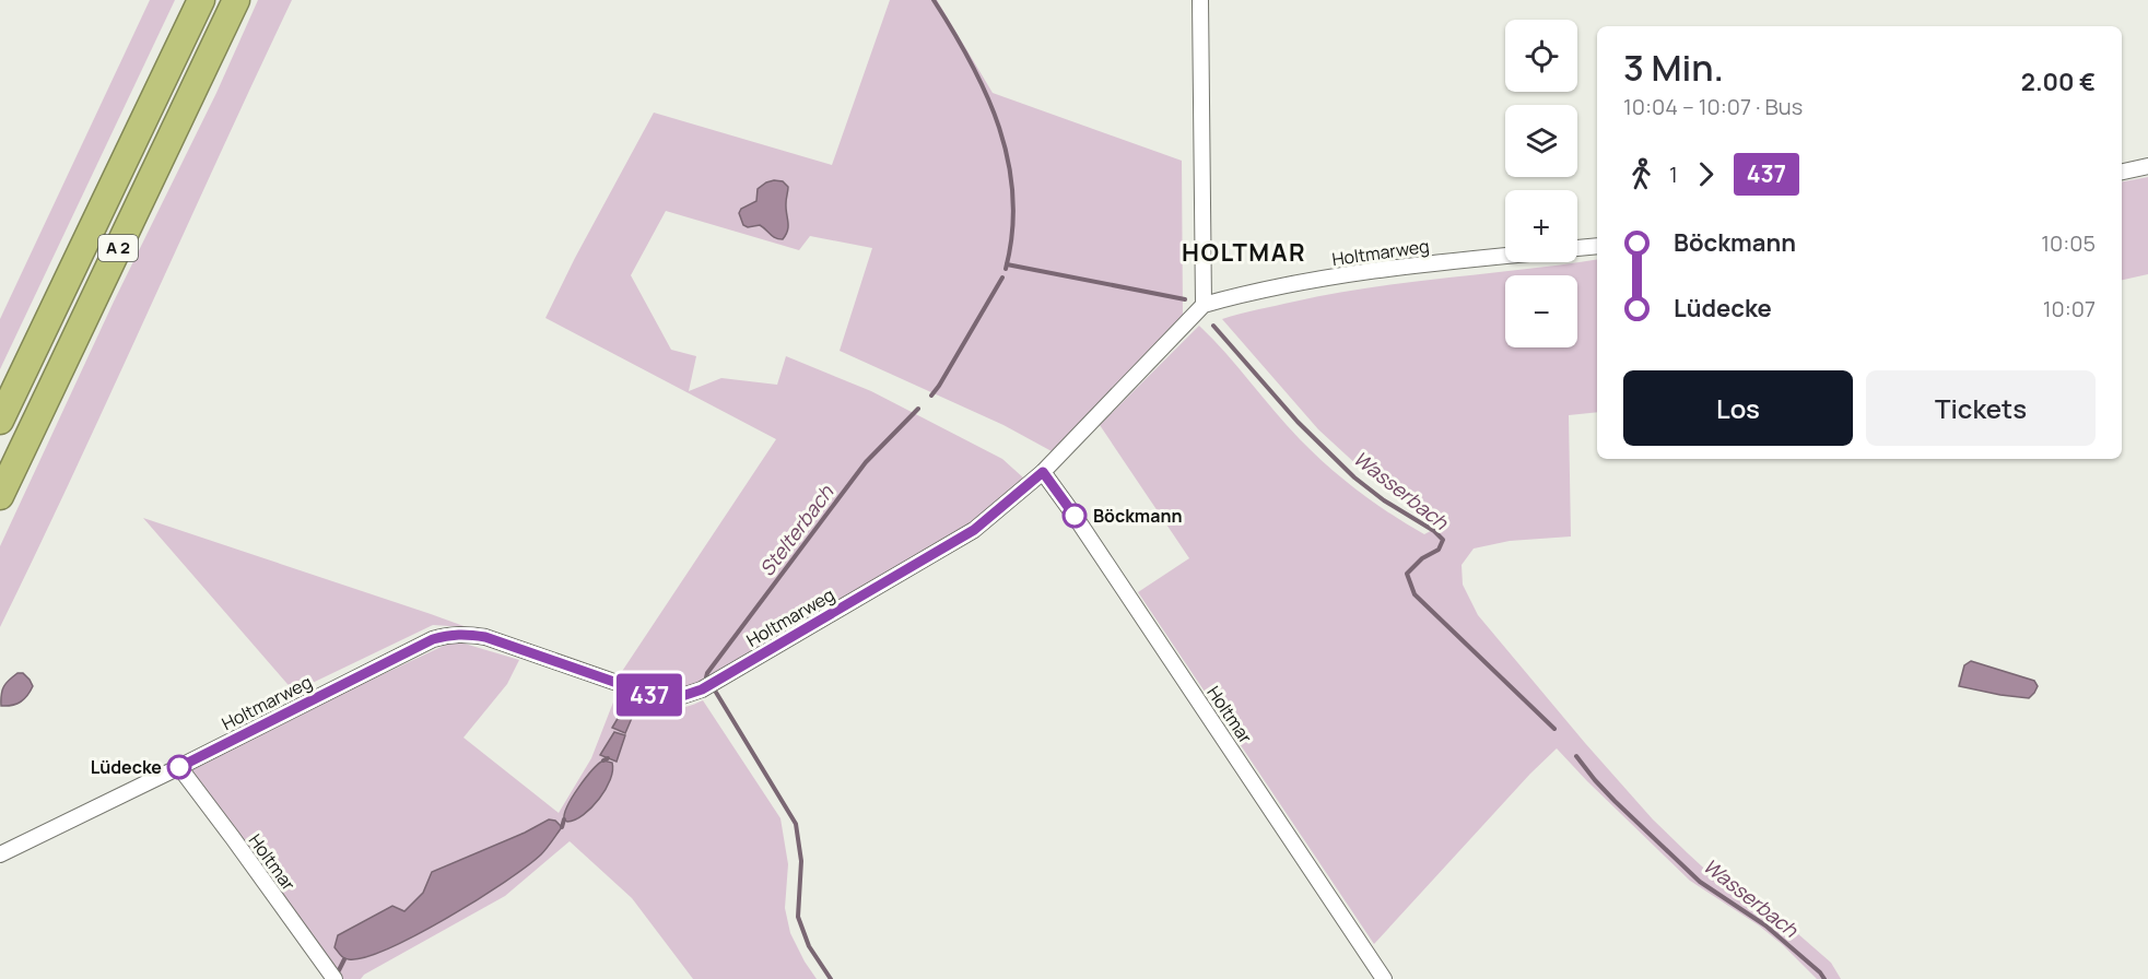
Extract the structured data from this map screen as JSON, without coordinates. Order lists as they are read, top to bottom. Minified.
{"streets":{"highway":["A 2"],"street":["Holtmarweg","Holtmar"]},"crossings":[["Holtmarweg","Holtmar"]],"districts":["HOLTMAR"],"water":["Wasserbach","Stelterbach"],"places":["Böckmann","Lüdecke"],"lines":["bus line 437"],"page":{"on_map":"437","map_buttons":["+","−"],"heading":["3 Min.","10:04 – 10:07 · Bus","2.00 €"],"legs":["1","437"],"list":[{"name":"Böckmann","value":"10:05"},{"name":"Lüdecke","value":"10:07"}],"buttons":["Los","Tickets"]}}
